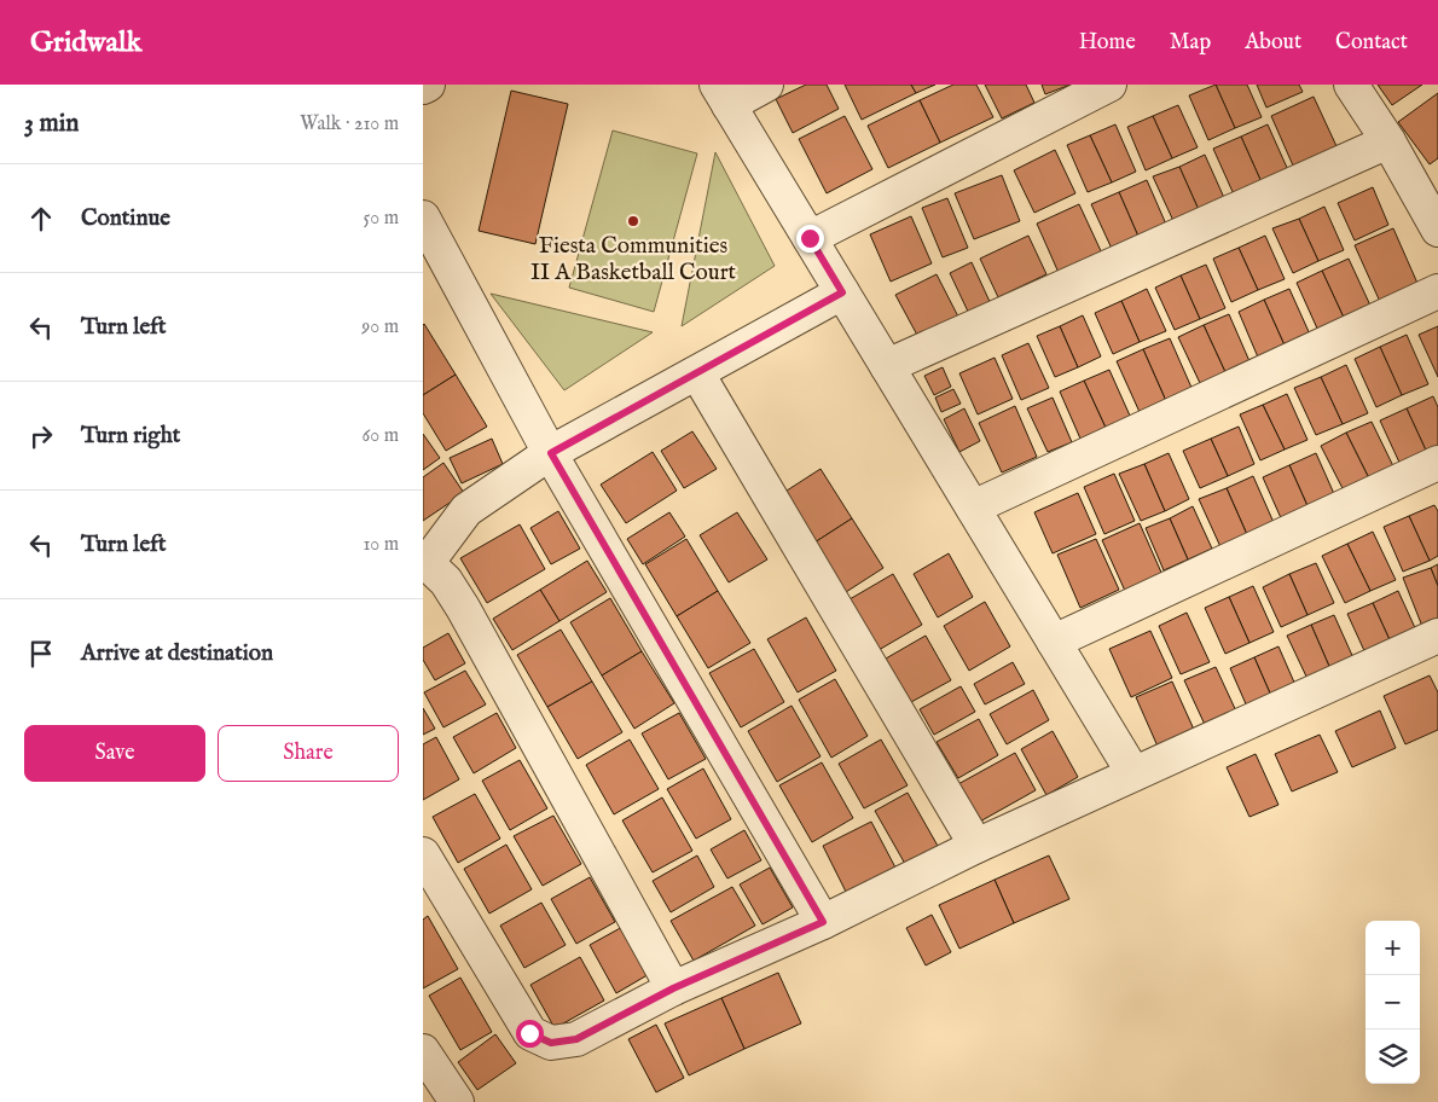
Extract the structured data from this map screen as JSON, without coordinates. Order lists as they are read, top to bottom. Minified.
{"places":["Fiesta Communities II A Basketball Court"],"page":{"header":"Gridwalk","nav":["Home","Map","About","Contact"],"heading":["3 min","Walk · 210 m"],"list":[["Continue","50 m"],["Turn left","90 m"],["Turn right","60 m"],["Turn left","10 m"],"Arrive at destination"],"buttons":["Save","Share"],"map_buttons":["+","−"]}}
